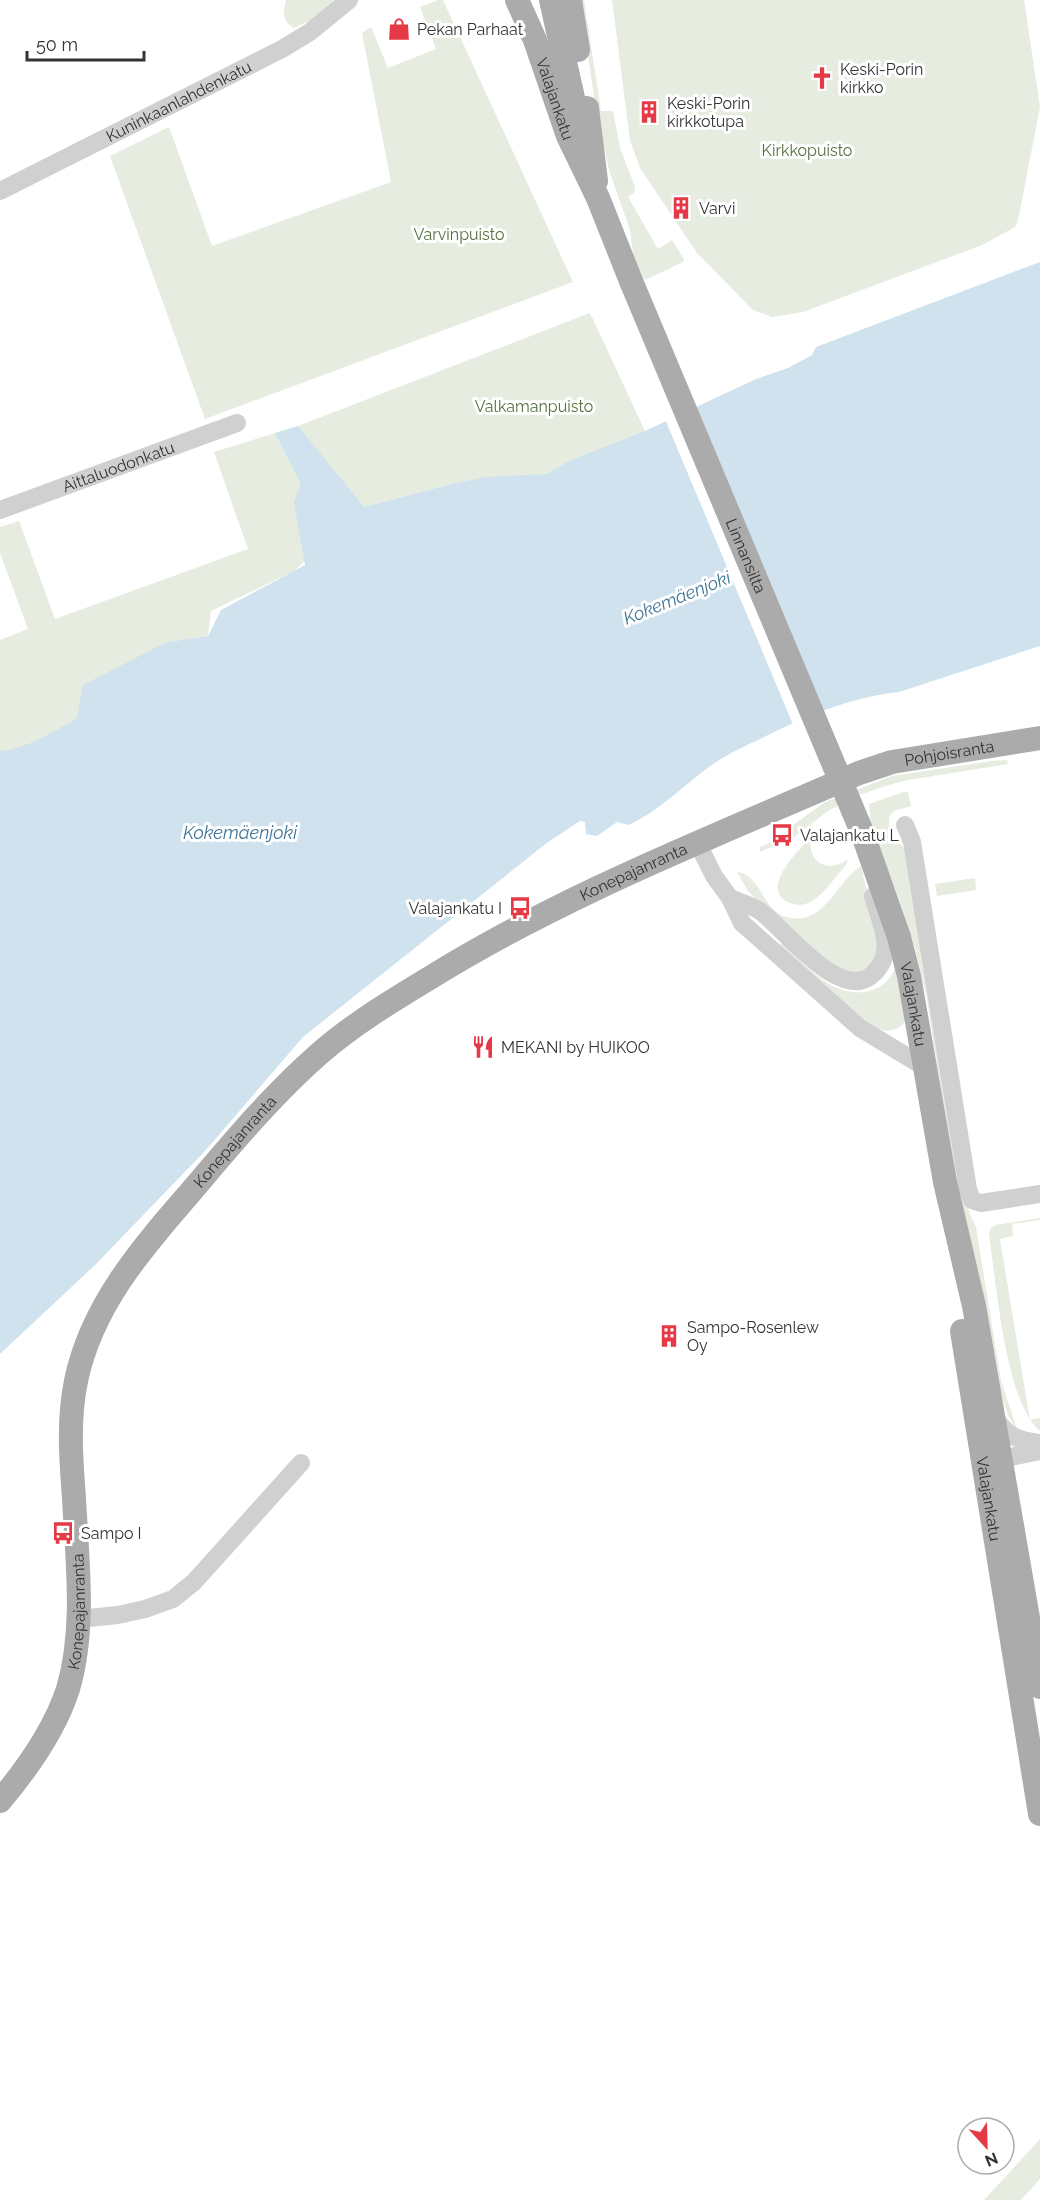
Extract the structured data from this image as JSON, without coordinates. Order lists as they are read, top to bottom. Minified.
{"streets":{"main road":["Valajankatu","Linnansilta","Pohjoisranta","Konepajanranta"],"street":["Kuninkaanlahdenkatu","Aittaluodonkatu"]},"crossings":[["Valajankatu","Linnansilta"],["Pohjoisranta","Konepajanranta"]],"water":["Kokemäenjoki"],"parks":["Kirkkopuisto","Varvinpuisto","Valkamanpuisto"],"places":{"shop":["Pekan Parhaat"],"church":["Keski-Porin kirkko"],"building":["Keski-Porin kirkkotupa","Varvi","Sampo-Rosenlew Oy"],"bus stop":["Valajankatu L","Valajankatu I","Sampo I"],"restaurant":["MEKANI by HUIKOO"]},"scale_bar":"50 m","north":"bottom"}
